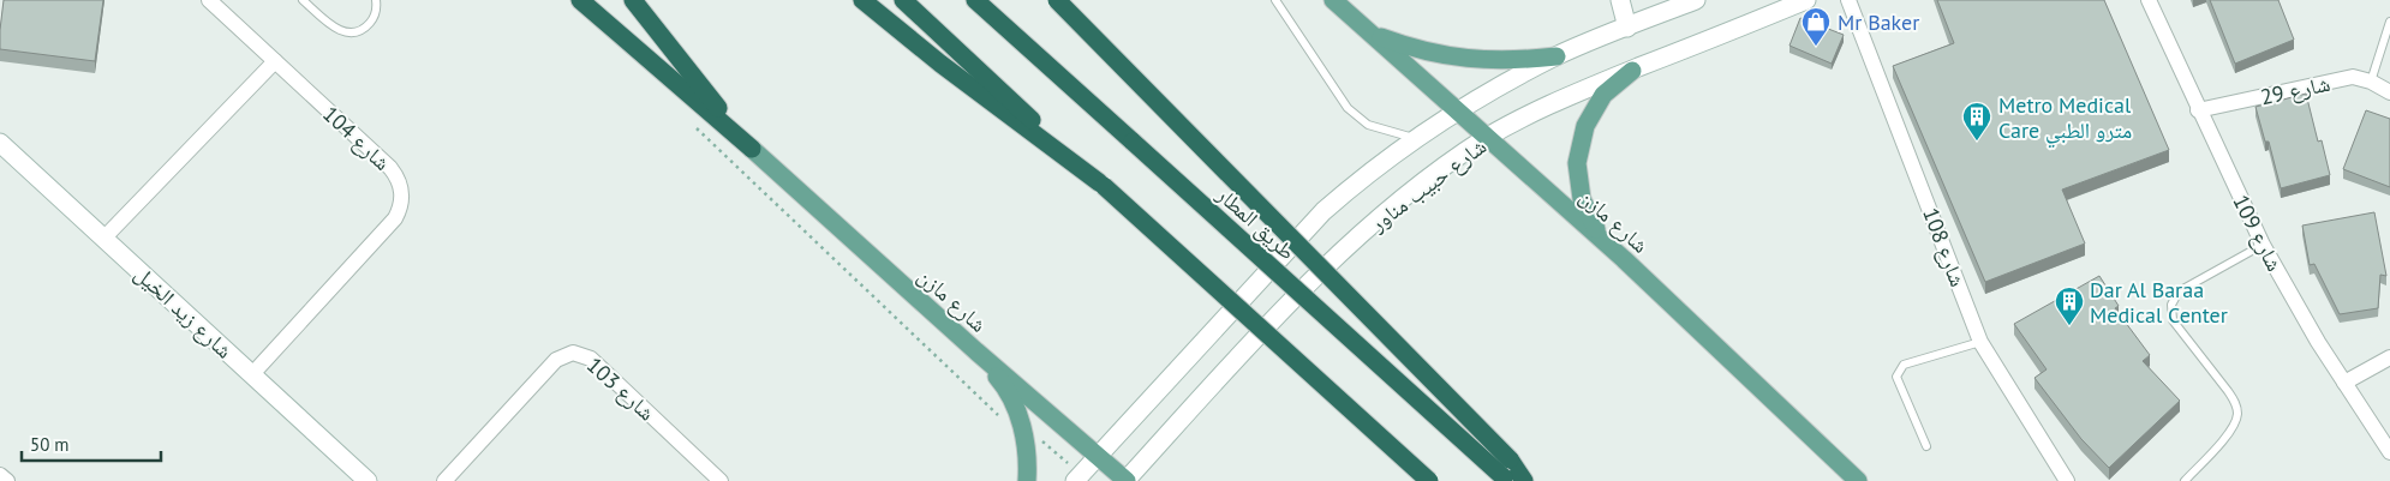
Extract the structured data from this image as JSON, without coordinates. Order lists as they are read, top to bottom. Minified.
{"streets":{"highway":["طريق المطار"],"main road":["شارع مازن"],"street":["شارع 29","شارع 104","شارع حبيب مناور","شارع 109","شارع 108","شارع زيد الخيل","شارع 103"]},"crossings":[["شارع 29","شارع 109"],["شارع 104","شارع زيد الخيل"],["شارع حبيب مناور","شارع مازن"]],"places":{"shop":["Mr Baker"],"building":["Metro Medical Care مترو الطبي","Dar Al Baraa Medical Center"]},"scale_bar":"50 m"}
